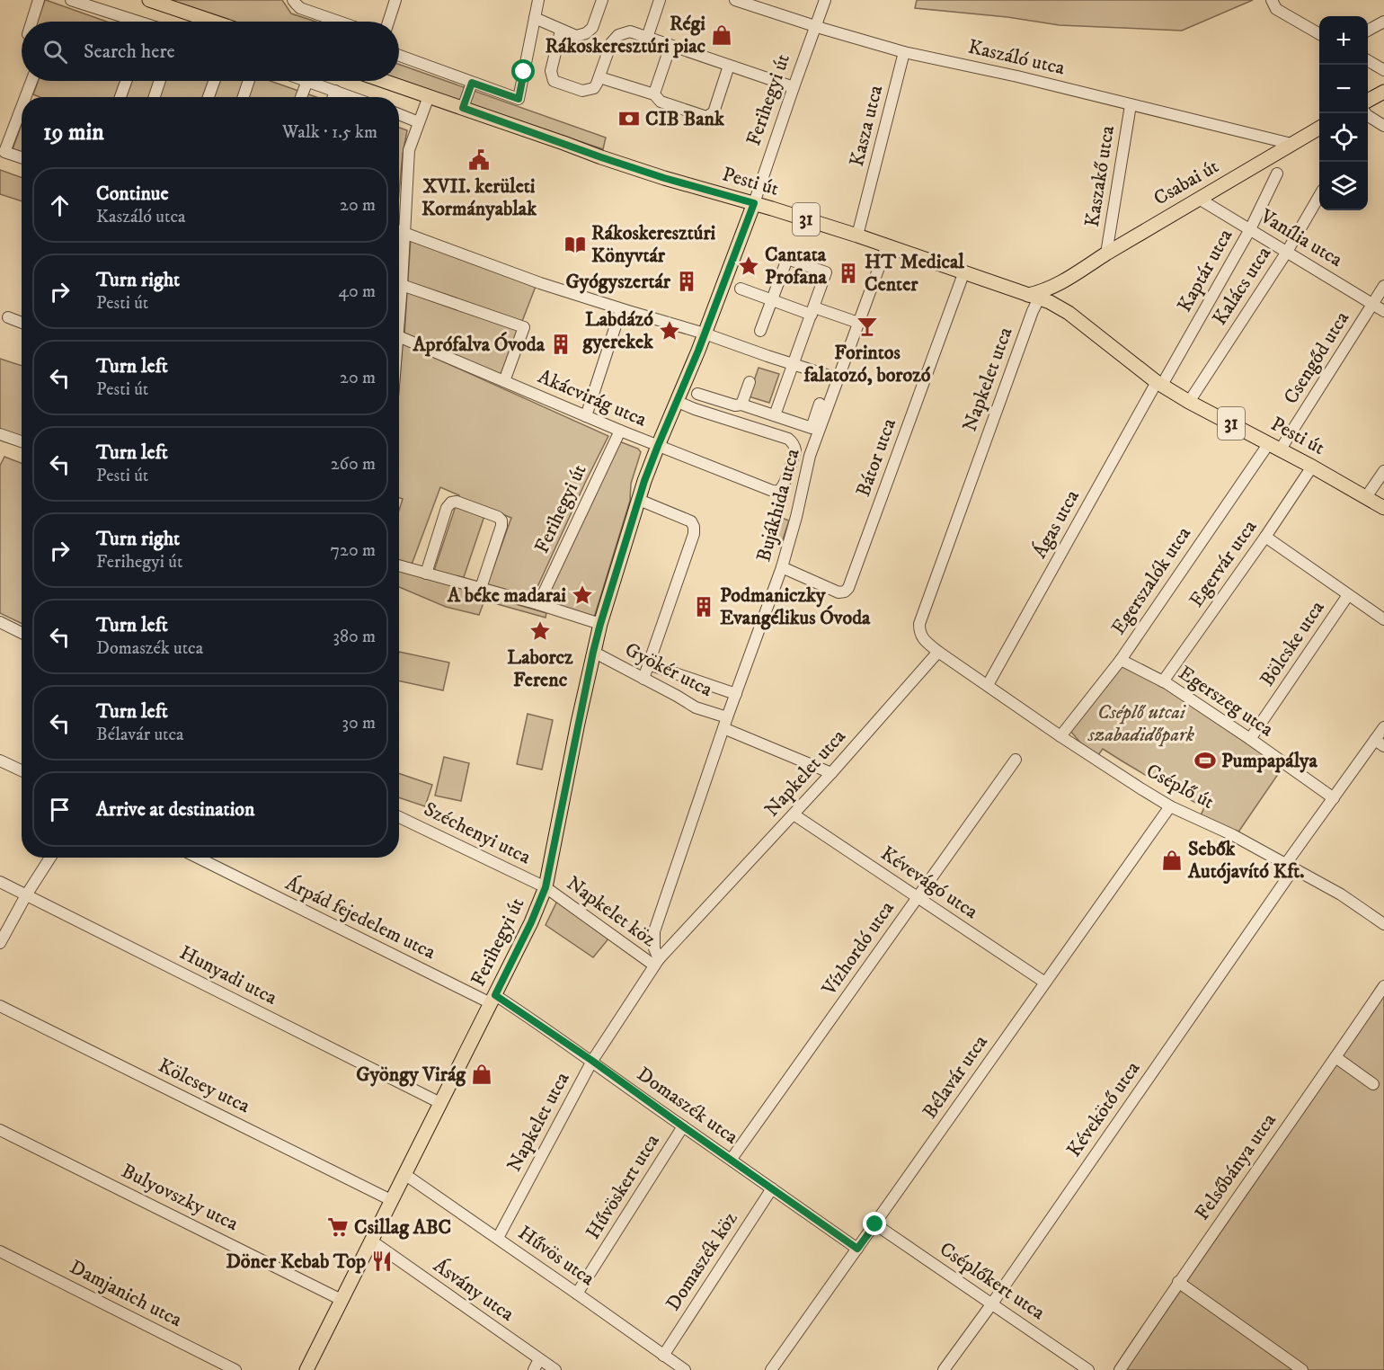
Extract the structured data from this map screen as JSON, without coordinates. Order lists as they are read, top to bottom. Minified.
{"streets":{"main road":["Ferihegyi út","Pesti út","Csabai út","31"],"street":["Kaszáló utca","Kasza utca","Kaszakő utca","Vanília utca","Kaptár utca","Kalács utca","Csengőd utca","Napkelet utca","Akácvirág utca","Bátor utca","Bujákhida utca","Ágas utca","Egervár utca","Egerszalók utca","Bölcske utca","Gyökér utca","Egerszeg utca","Cséplő út","Széchenyi utca","Kévevágó utca","Napkelet köz","Árpád fejedelem utca","Vízhordó utca","Hunyadi utca","Bélavár utca","Kölcsey utca","Domaszék utca","Kévekötő utca","Felsőbánya utca","Hűvöskert utca","Bulyovszky utca","Hűvös utca","Domaszék köz","Cséplőkert utca","Ásvány utca","Damjanich utca"]},"crossings":[["Kaszáló utca","Ferihegyi út"],["Kaszáló utca","Kasza utca"],["Kaszáló utca","Kaszakő utca"],["Kaszáló utca","Csabai út"],["Ferihegyi út","Pesti út"],["Ferihegyi út","Akácvirág utca"],["Ferihegyi út","Gyökér utca"],["Ferihegyi út","Széchenyi utca"],["Ferihegyi út","Napkelet köz"],["Ferihegyi út","Árpád fejedelem utca"],["Ferihegyi út","Hunyadi utca"],["Ferihegyi út","Kölcsey utca"],["Ferihegyi út","Domaszék utca"],["Ferihegyi út","Bulyovszky utca"],["Ferihegyi út","Hűvös utca"],["Ferihegyi út","Ásvány utca"],["Kasza utca","Pesti út"],["Kaszakő utca","Csabai út"],["Pesti út","Csabai út"],["Pesti út","Kaptár utca"],["Pesti út","Kalács utca"],["Pesti út","Csengőd utca"],["Pesti út","Napkelet utca"],["Pesti út","Bátor utca"],["Pesti út","Bujákhida utca"],["Pesti út","Ágas utca"],["Pesti út","Egervár utca"],["Pesti út","Egerszalók utca"],["Csabai út","Vanília utca"],["Csabai út","Napkelet utca"],["Vanília utca","Kaptár utca"],["Vanília utca","Kalács utca"],["Vanília utca","Csengőd utca"],["Kaptár utca","Ágas utca"],["Csengőd utca","Egerszalók utca"],["Napkelet utca","Bujákhida utca"],["Napkelet utca","Gyökér utca"],["Napkelet utca","Cséplő út"],["Napkelet utca","Kévevágó utca"],["Napkelet utca","Napkelet köz"],["Napkelet utca","Domaszék utca"],["Napkelet utca","Hűvös utca"],["Bátor utca","Bujákhida utca"],["Bujákhida utca","Gyökér utca"],["Bujákhida utca","Napkelet köz"],["Ágas utca","Cséplő út"],["Egervár utca","Egerszeg utca"],["Egerszalók utca","Egerszeg utca"],["Egerszalók utca","Cséplő út"],["Bölcske utca","Egerszeg utca"],["Egerszeg utca","Kévekötő utca"],["Cséplő út","Bélavár utca"],["Cséplő út","Kévekötő utca"],["Széchenyi utca","Napkelet köz"],["Kévevágó utca","Vízhordó utca"],["Kévevágó utca","Bélavár utca"],["Árpád fejedelem utca","Domaszék utca"],["Vízhordó utca","Domaszék utca"],["Bélavár utca","Domaszék utca"],["Bélavár utca","Cséplőkert utca"],["Domaszék utca","Hűvöskert utca"],["Domaszék utca","Domaszék köz"],["Kévekötő utca","Cséplőkert utca"],["Hűvöskert utca","Hűvös utca"],["Hűvös utca","Domaszék köz"]],"parks":["Cséplő utcai szabadidőpark"],"places":{"shop":["Régi Rákoskeresztúri piac","Sebők Autójavító Kft.","Gyöngy Virág"],"bank":["CIB Bank"],"public building":["XVII. kerületi Kormányablak"],"library":["Rákoskeresztúri Könyvtár"],"place":["Cantata Profana","Labdázó gyerekek","A béke madarai","Laborcz Ferenc"],"building":["HT Medical Center","Gyógyszertár","Aprófalva Óvoda","Podmaniczky Evangélikus Óvoda"],"bar":["Forintos falatozó, borozó"],"sports":["Pumpapálya"],"supermarket":["Csillag ABC"],"restaurant":["Döner Kebab Top"]},"page":{"map_buttons":["+","−"],"search":"Search here","heading":["19 min","Walk · 1.5 km"],"list":[["Continue","Kaszáló utca","20 m"],["Turn right","Pesti út","40 m"],["Turn left","Pesti út","20 m"],["Turn left","Pesti út","260 m"],["Turn right","Ferihegyi út","720 m"],["Turn left","Domaszék utca","380 m"],["Turn left","Bélavár utca","30 m"],"Arrive at destination"]}}
